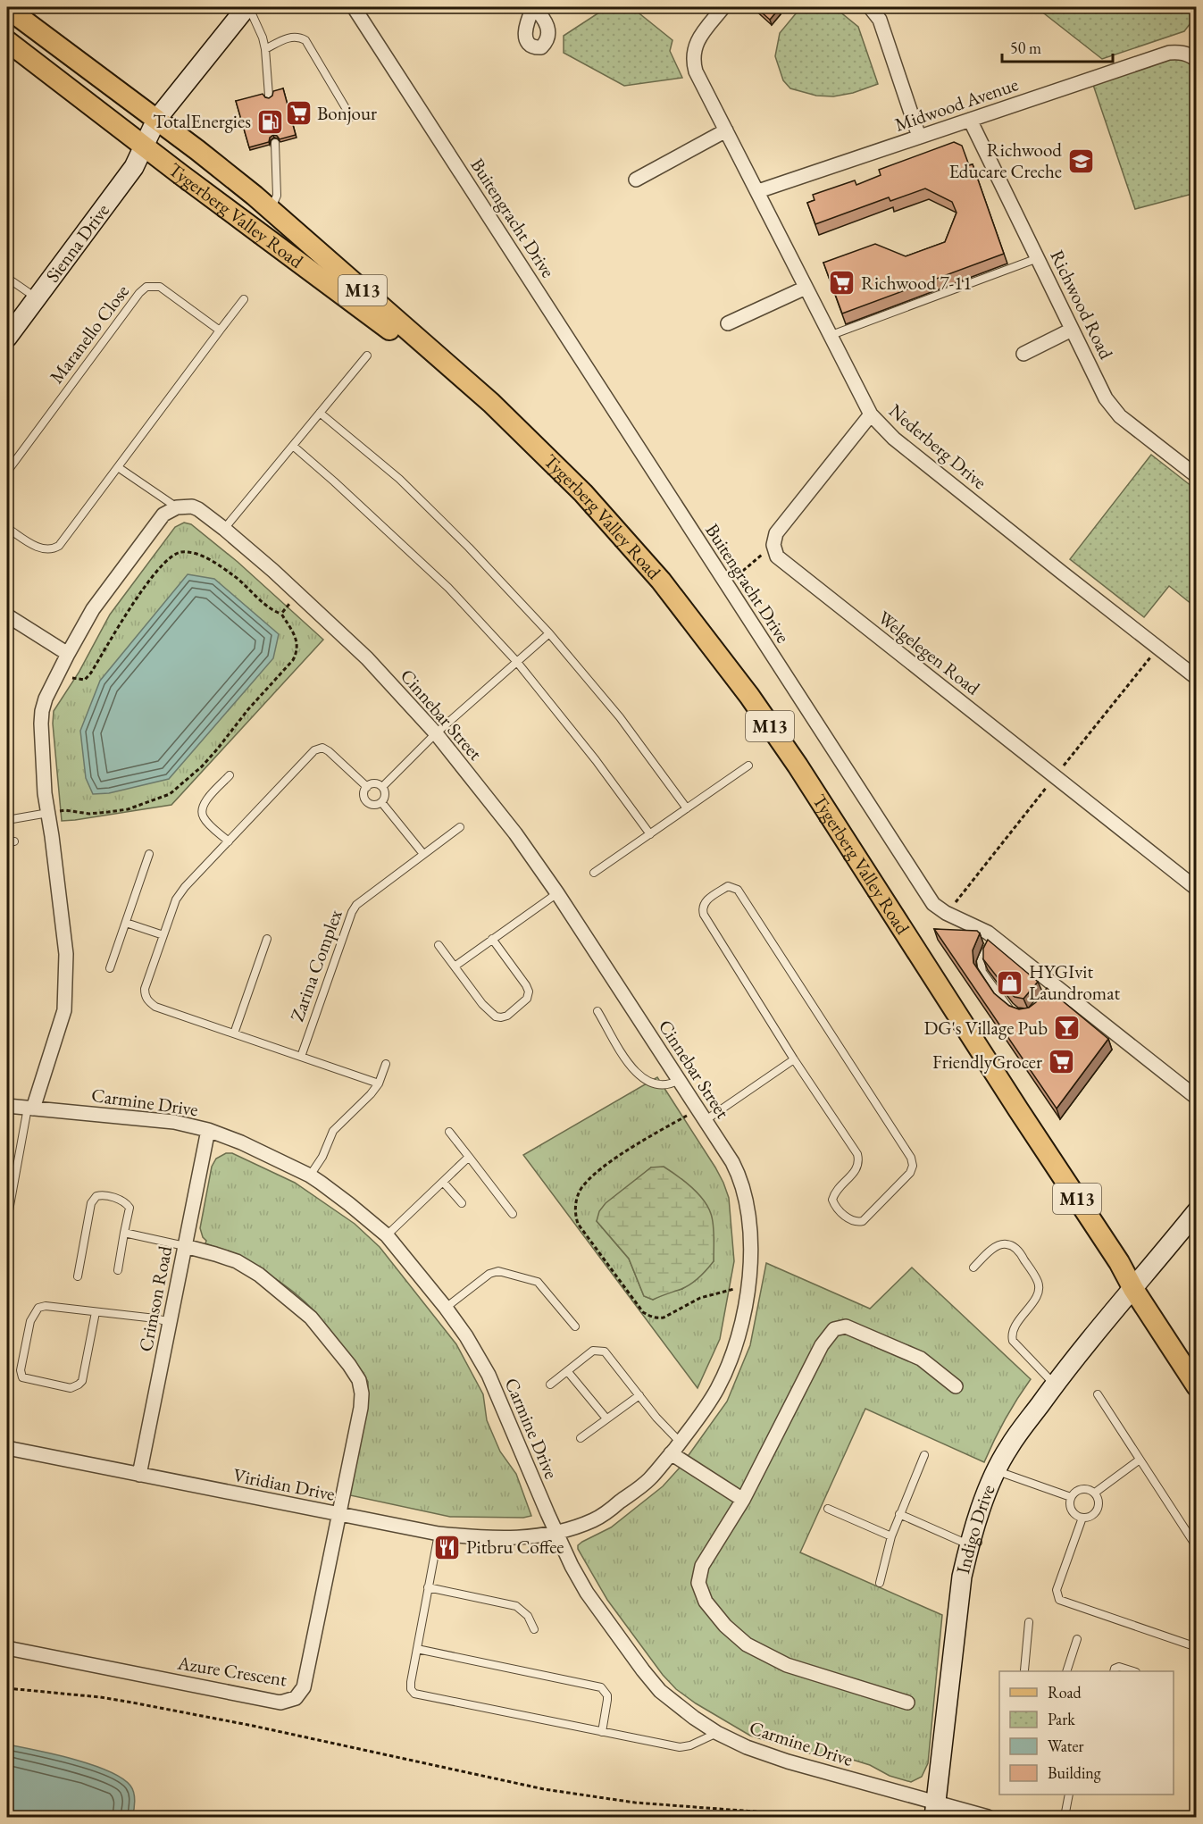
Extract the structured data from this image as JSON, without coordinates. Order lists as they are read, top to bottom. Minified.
{"streets":{"main road":["Tygerberg Valley Road","M13"],"street":["Midwood Avenue","Buitengracht Drive","Sienna Drive","Richwood Road","Nederberg Drive","Welgelegen Road","Cinnebar Street","Carmine Drive","Crimson Road","Viridian Drive","Indigo Drive","Azure Crescent"],"lane":["Maranello Close","Zarina Complex"]},"crossings":[["Midwood Avenue","Richwood Road"],["Midwood Avenue","Nederberg Drive"],["Tygerberg Valley Road","Sienna Drive"],["Tygerberg Valley Road","Indigo Drive"],["Cinnebar Street","Carmine Drive"],["Cinnebar Street","Viridian Drive"],["Carmine Drive","Crimson Road"],["Carmine Drive","Viridian Drive"],["Carmine Drive","Indigo Drive"],["Crimson Road","Viridian Drive"],["Viridian Drive","Azure Crescent"]],"places":{"supermarket":["Bonjour","Richwood 7-11","FriendlyGrocer"],"fuel station":["TotalEnergies"],"school or university":["Richwood Educare Creche"],"shop":["HYGIvit Laundromat"],"bar":["DG's Village Pub"],"restaurant":["Pitbru Coffee"]},"legend":["Road","Park","Water","Building"],"scale_bar":"50 m"}
